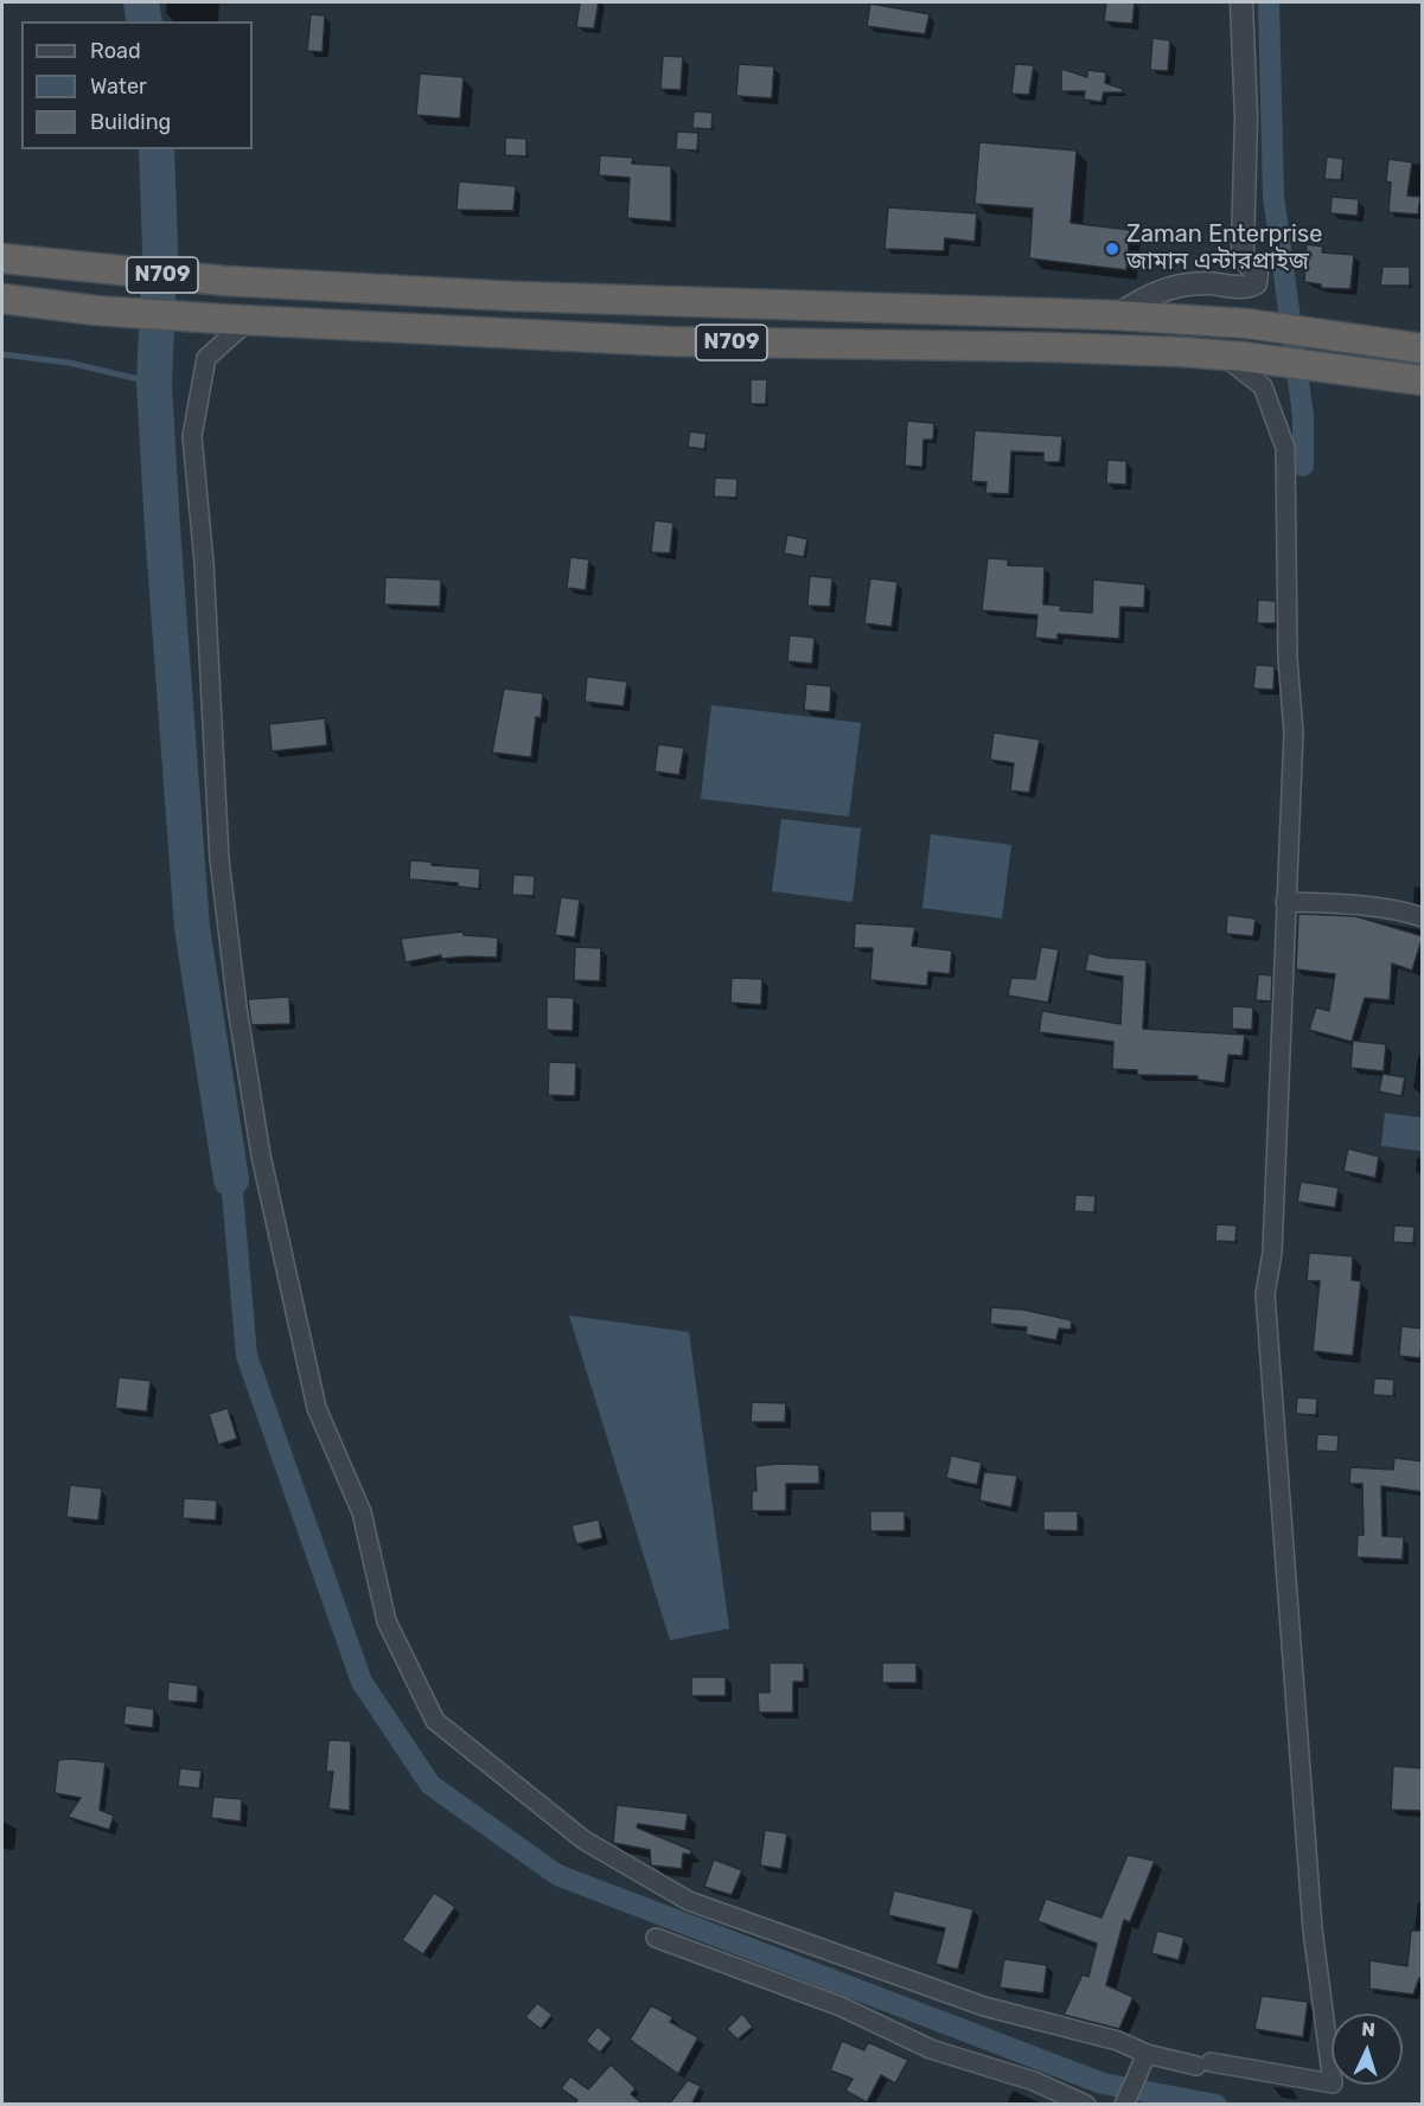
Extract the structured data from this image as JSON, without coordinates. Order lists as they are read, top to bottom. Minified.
{"streets":{"highway":["N709"]},"places":["Zaman Enterprise জামান এন্টারপ্রাইজ"],"legend":["Road","Water","Building"],"north":"top"}
